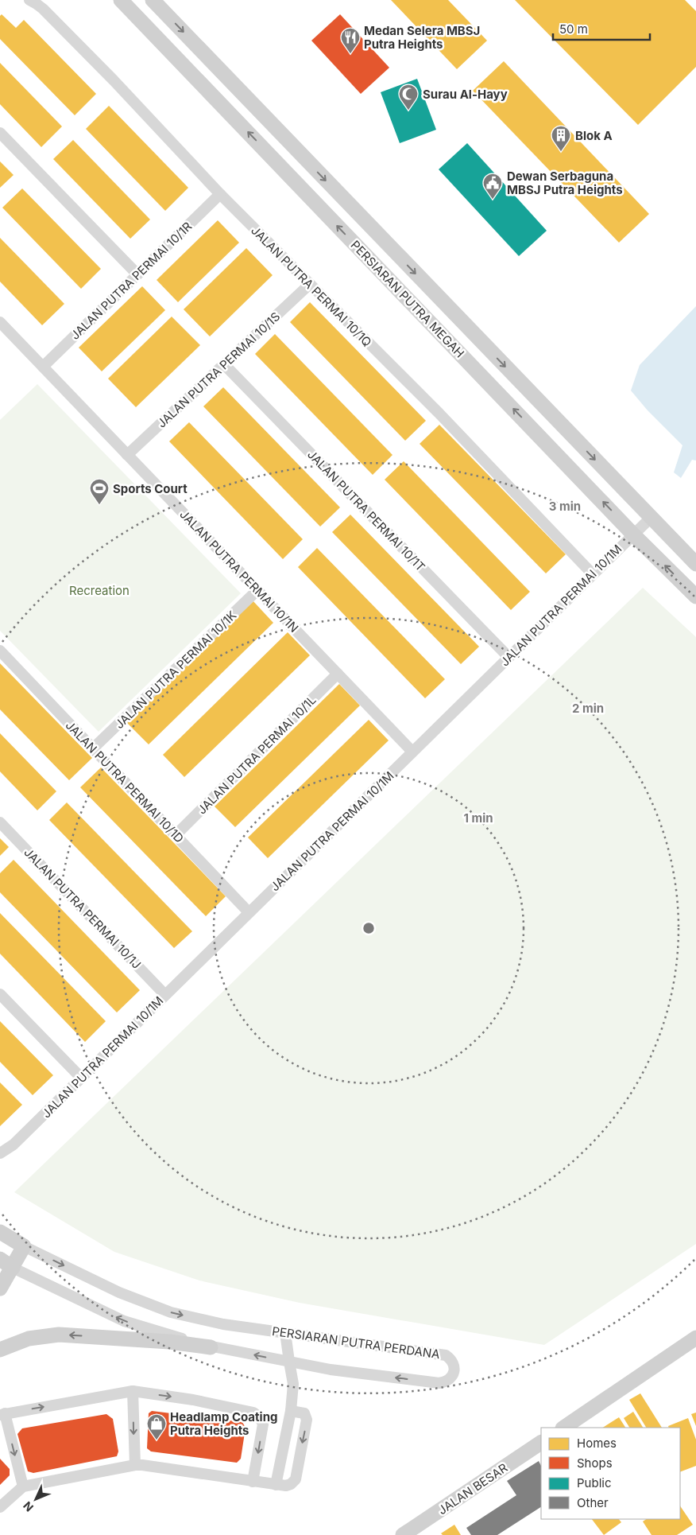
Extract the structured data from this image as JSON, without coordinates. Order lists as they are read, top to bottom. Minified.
{"streets":{"street":["JALAN PUTRA PERMAI 10/1R","JALAN PUTRA PERMAI 10/1Q","PERSIARAN PUTRA MEGAH","JALAN PUTRA PERMAI 10/1S","JALAN PUTRA PERMAI 10/1T","JALAN PUTRA PERMAI 10/1N","JALAN PUTRA PERMAI 10/1M","JALAN PUTRA PERMAI 10/1K","JALAN PUTRA PERMAI 10/1L","JALAN PUTRA PERMAI 10/1D","JALAN PUTRA PERMAI 10/1J","PERSIARAN PUTRA PERDANA","JALAN BESAR"]},"crossings":[["JALAN PUTRA PERMAI 10/1R","JALAN PUTRA PERMAI 10/1Q"],["JALAN PUTRA PERMAI 10/1R","JALAN PUTRA PERMAI 10/1N"],["JALAN PUTRA PERMAI 10/1Q","JALAN PUTRA PERMAI 10/1S"],["JALAN PUTRA PERMAI 10/1Q","JALAN PUTRA PERMAI 10/1M"],["PERSIARAN PUTRA MEGAH","JALAN PUTRA PERMAI 10/1M"],["JALAN PUTRA PERMAI 10/1S","JALAN PUTRA PERMAI 10/1T"],["JALAN PUTRA PERMAI 10/1S","JALAN PUTRA PERMAI 10/1N"],["JALAN PUTRA PERMAI 10/1T","JALAN PUTRA PERMAI 10/1M"],["JALAN PUTRA PERMAI 10/1N","JALAN PUTRA PERMAI 10/1M"],["JALAN PUTRA PERMAI 10/1N","JALAN PUTRA PERMAI 10/1K"],["JALAN PUTRA PERMAI 10/1N","JALAN PUTRA PERMAI 10/1L"],["JALAN PUTRA PERMAI 10/1M","JALAN PUTRA PERMAI 10/1D"],["JALAN PUTRA PERMAI 10/1M","JALAN PUTRA PERMAI 10/1J"],["JALAN PUTRA PERMAI 10/1K","JALAN PUTRA PERMAI 10/1D"],["JALAN PUTRA PERMAI 10/1L","JALAN PUTRA PERMAI 10/1D"]],"parks":["Recreation"],"places":{"restaurant":["Medan Selera MBSJ Putra Heights"],"mosque":["Surau Al-Hayy"],"building":["Blok A"],"public building":["Dewan Serbaguna MBSJ Putra Heights"],"sports":["Sports Court"],"shop":["Headlamp Coating Putra Heights"]},"legend":["Homes","Shops","Public","Other"],"scale_bar":"50 m","north":"bottom left","rings":["3 min","2 min","1 min"]}
